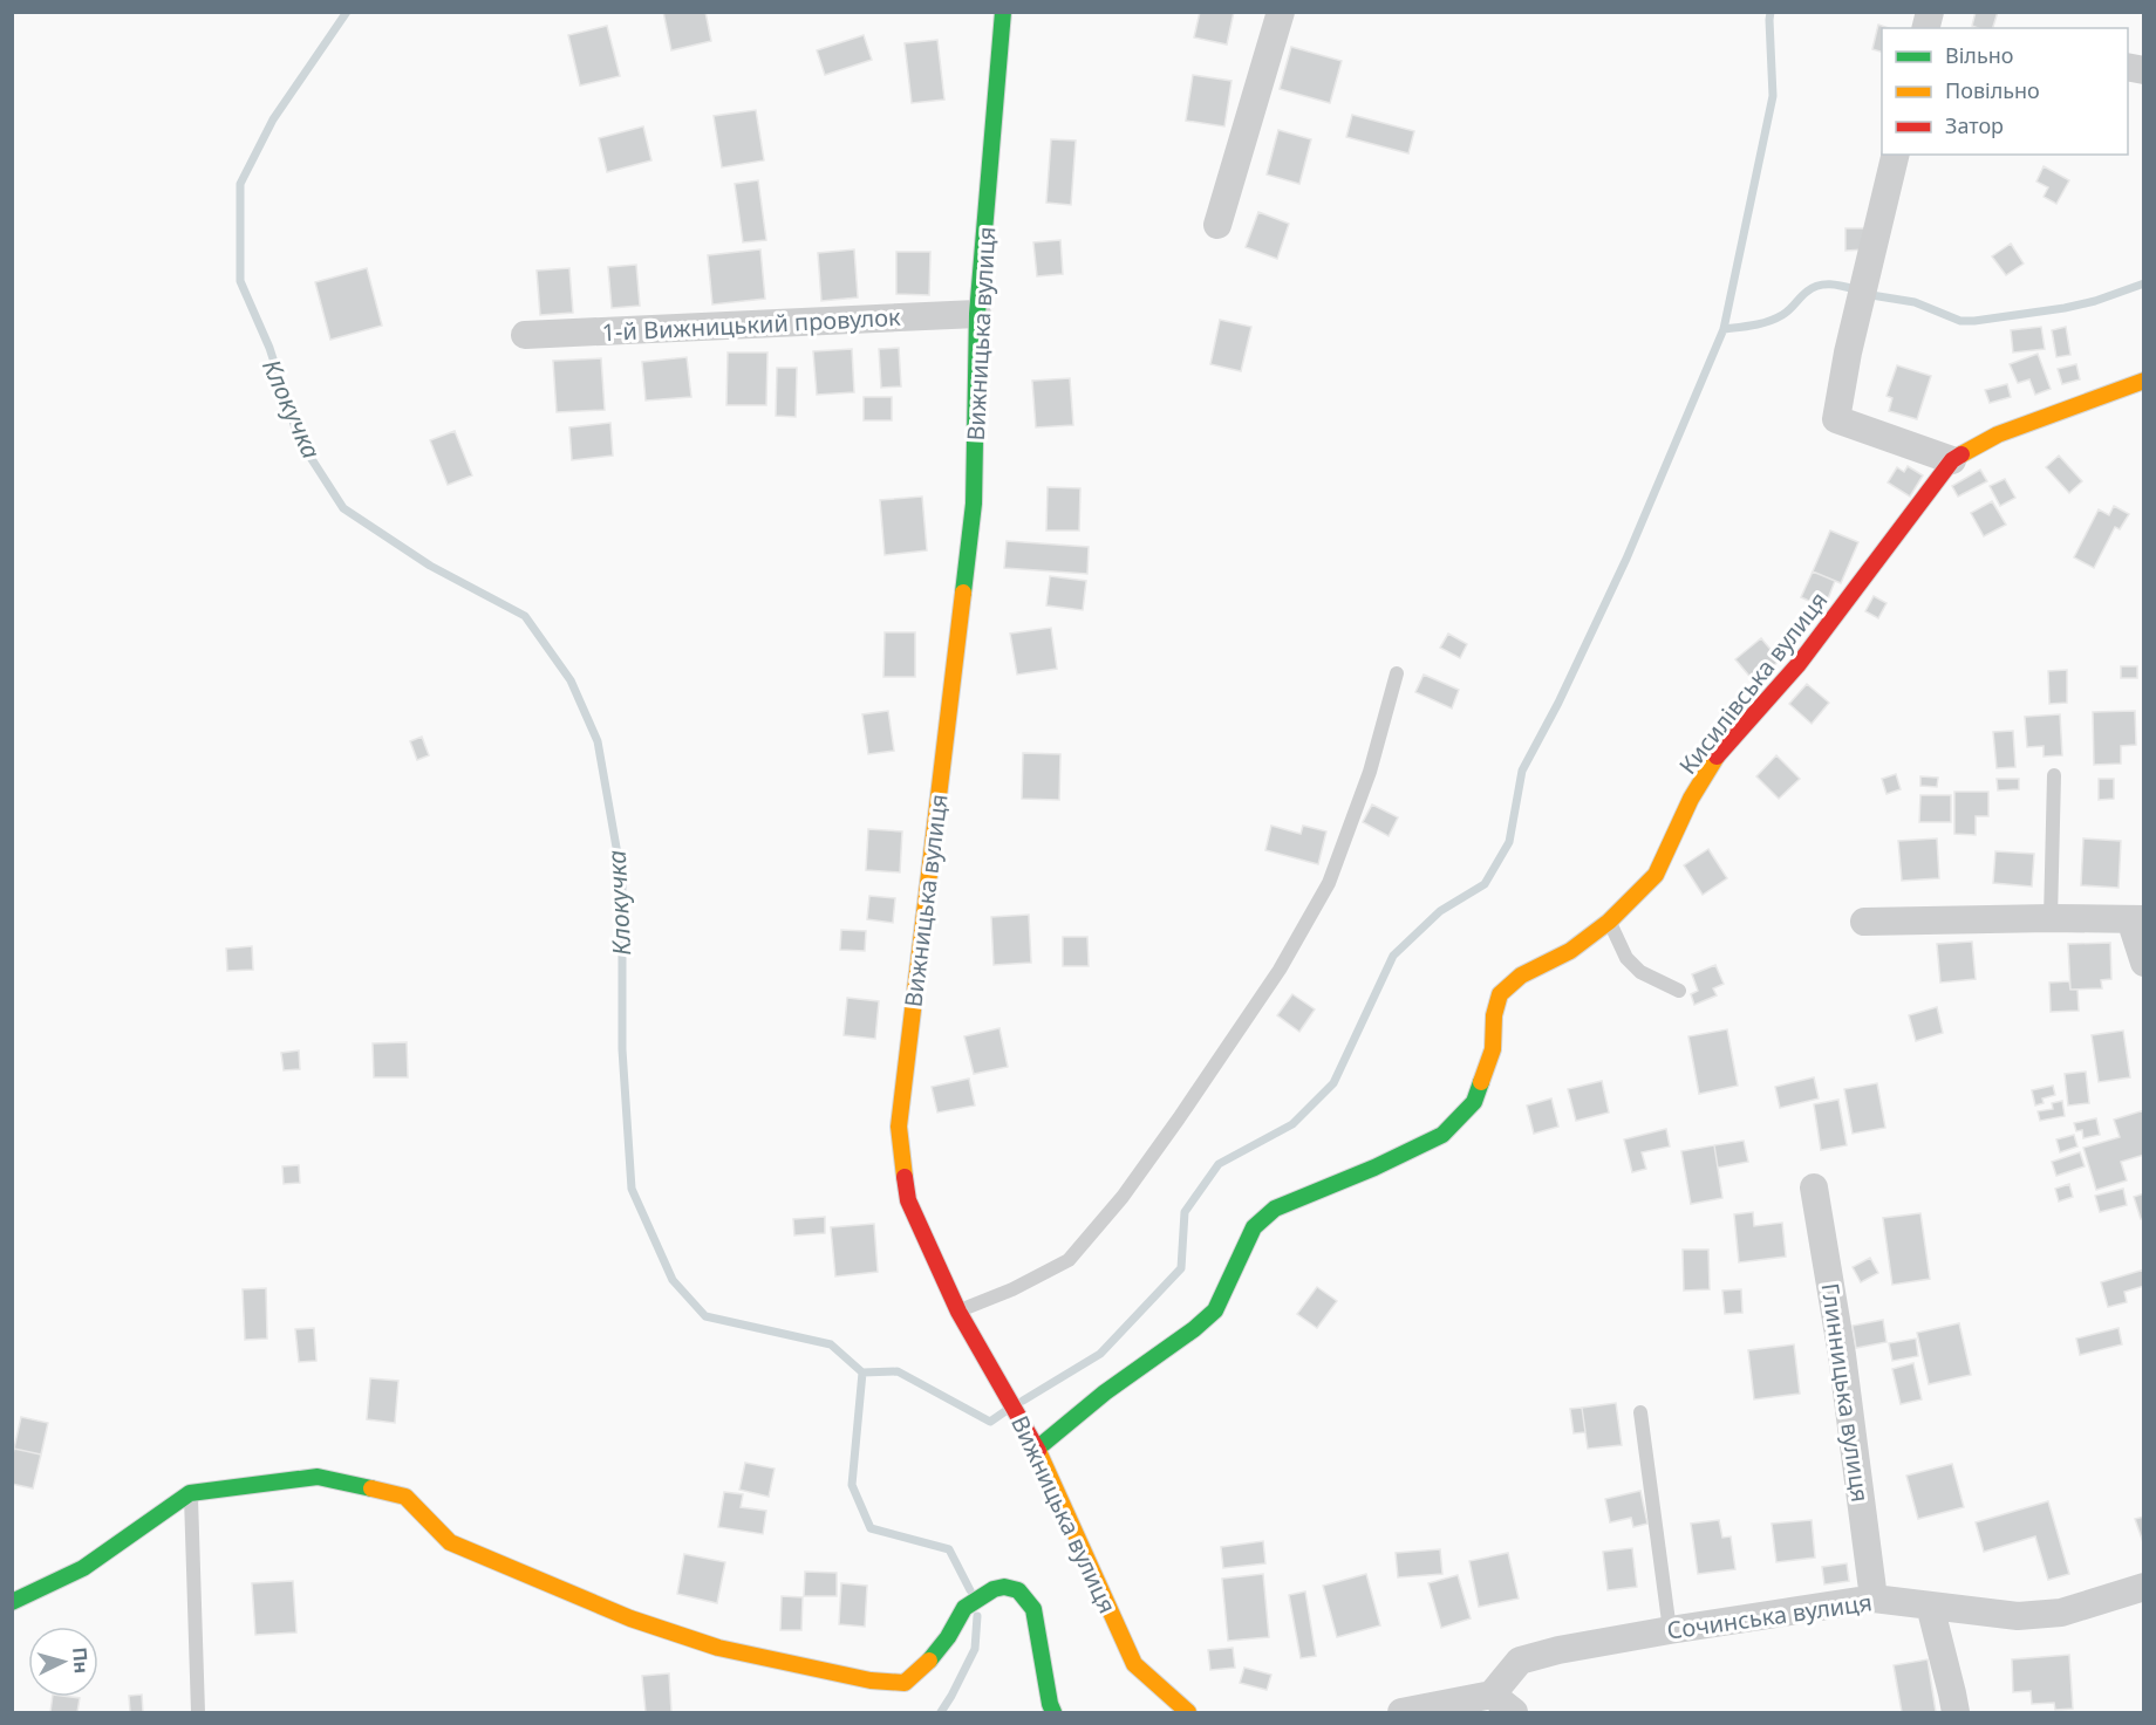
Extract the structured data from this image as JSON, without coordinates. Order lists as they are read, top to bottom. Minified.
{"streets":{"street":["1-й Вижницький провулок","Вижницька вулиця","Кисилівська вулиця","Глинницька вулиця","Сочинська вулиця"]},"crossings":[["1-й Вижницький провулок","Вижницька вулиця"],["Вижницька вулиця","Кисилівська вулиця"],["Глинницька вулиця","Сочинська вулиця"]],"water":["Клокучка"],"legend":["Вільно","Повільно","Затор"],"north":"right"}
